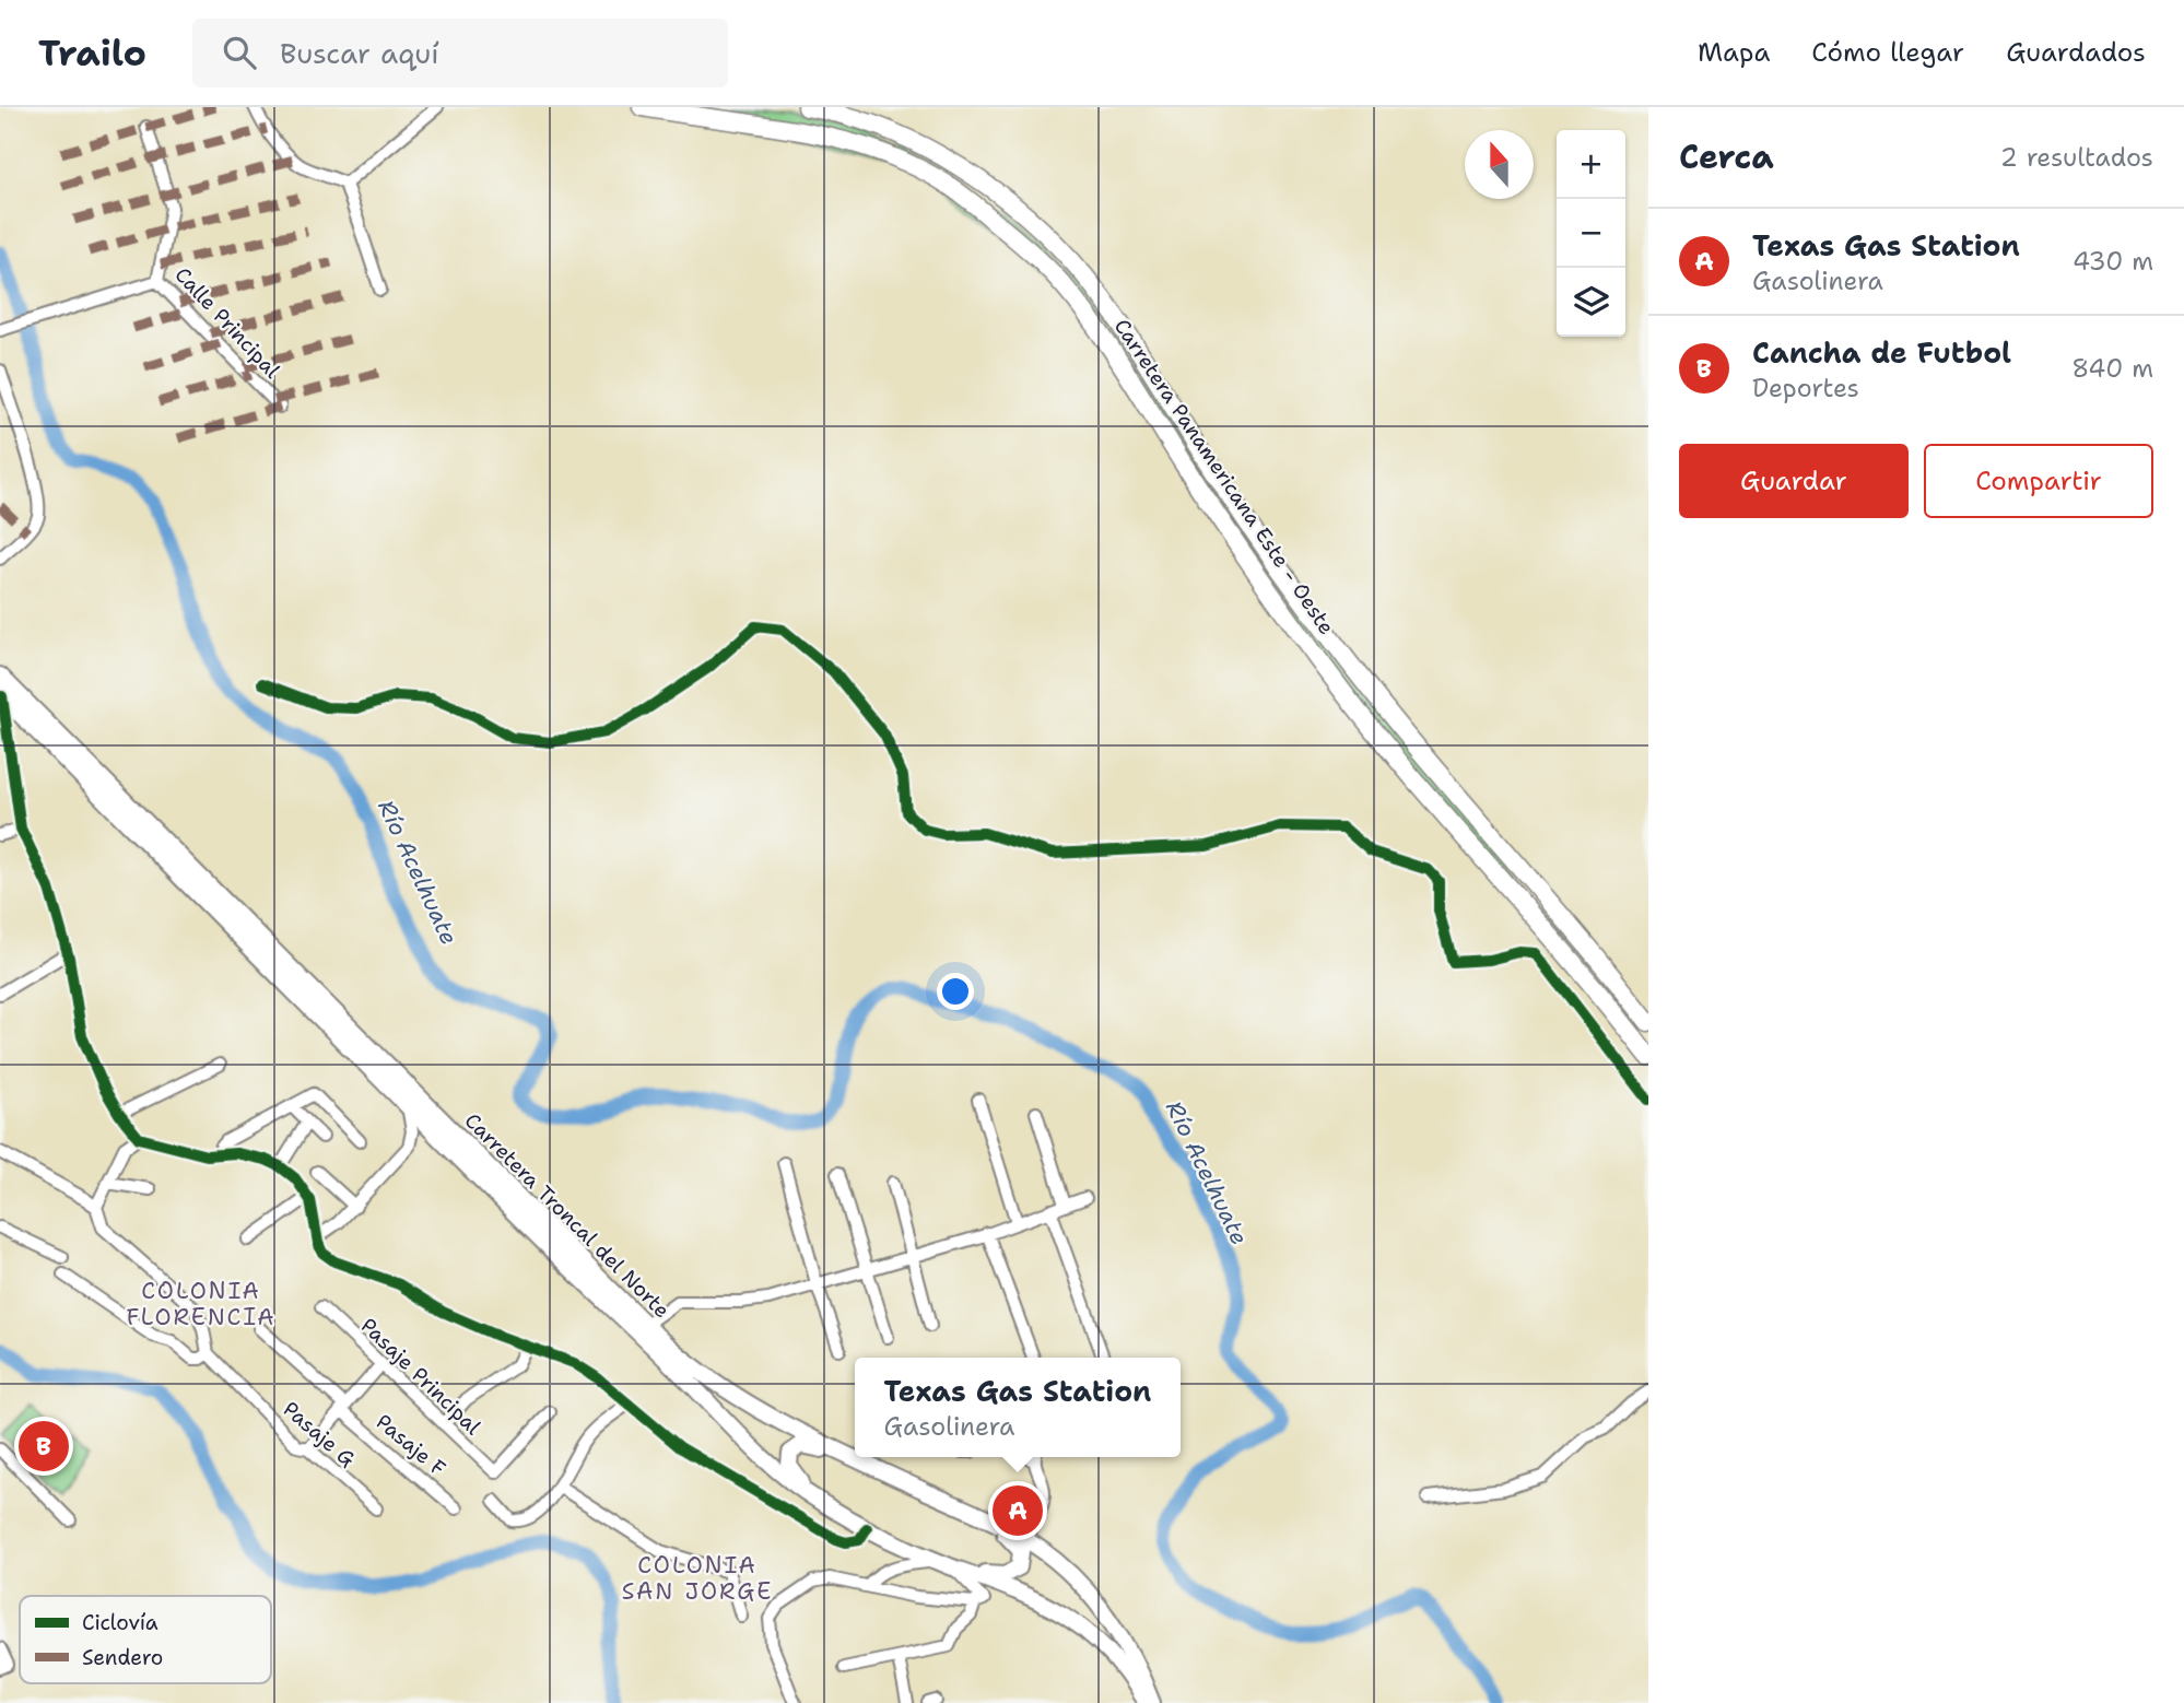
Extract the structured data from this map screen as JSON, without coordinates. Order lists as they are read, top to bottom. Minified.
{"streets":{"highway":["Carretera Panamericana Este - Oeste"],"main road":["Carretera Troncal del Norte"],"street":["Calle Principal","Pasaje Principal","Pasaje G","Pasaje F"]},"districts":["COLONIA FLORENCIA","COLONIA SAN JORGE"],"water":["Río Acelhuate"],"legend":["Ciclovía","Sendero"],"north":"top","page":{"header":"Trailo","search":"Buscar aquí","nav":["Mapa","Cómo llegar","Guardados"],"heading":["Cerca","2 resultados"],"map_buttons":["+","−"],"list":[{"mark":"A","name":"Texas Gas Station","note":"Gasolinera","value":"430 m"},{"mark":"B","name":"Cancha de Futbol","note":"Deportes","value":"840 m"}],"buttons":["Guardar","Compartir"],"popup":["Texas Gas Station","Gasolinera"],"pins":["B","A"]}}
